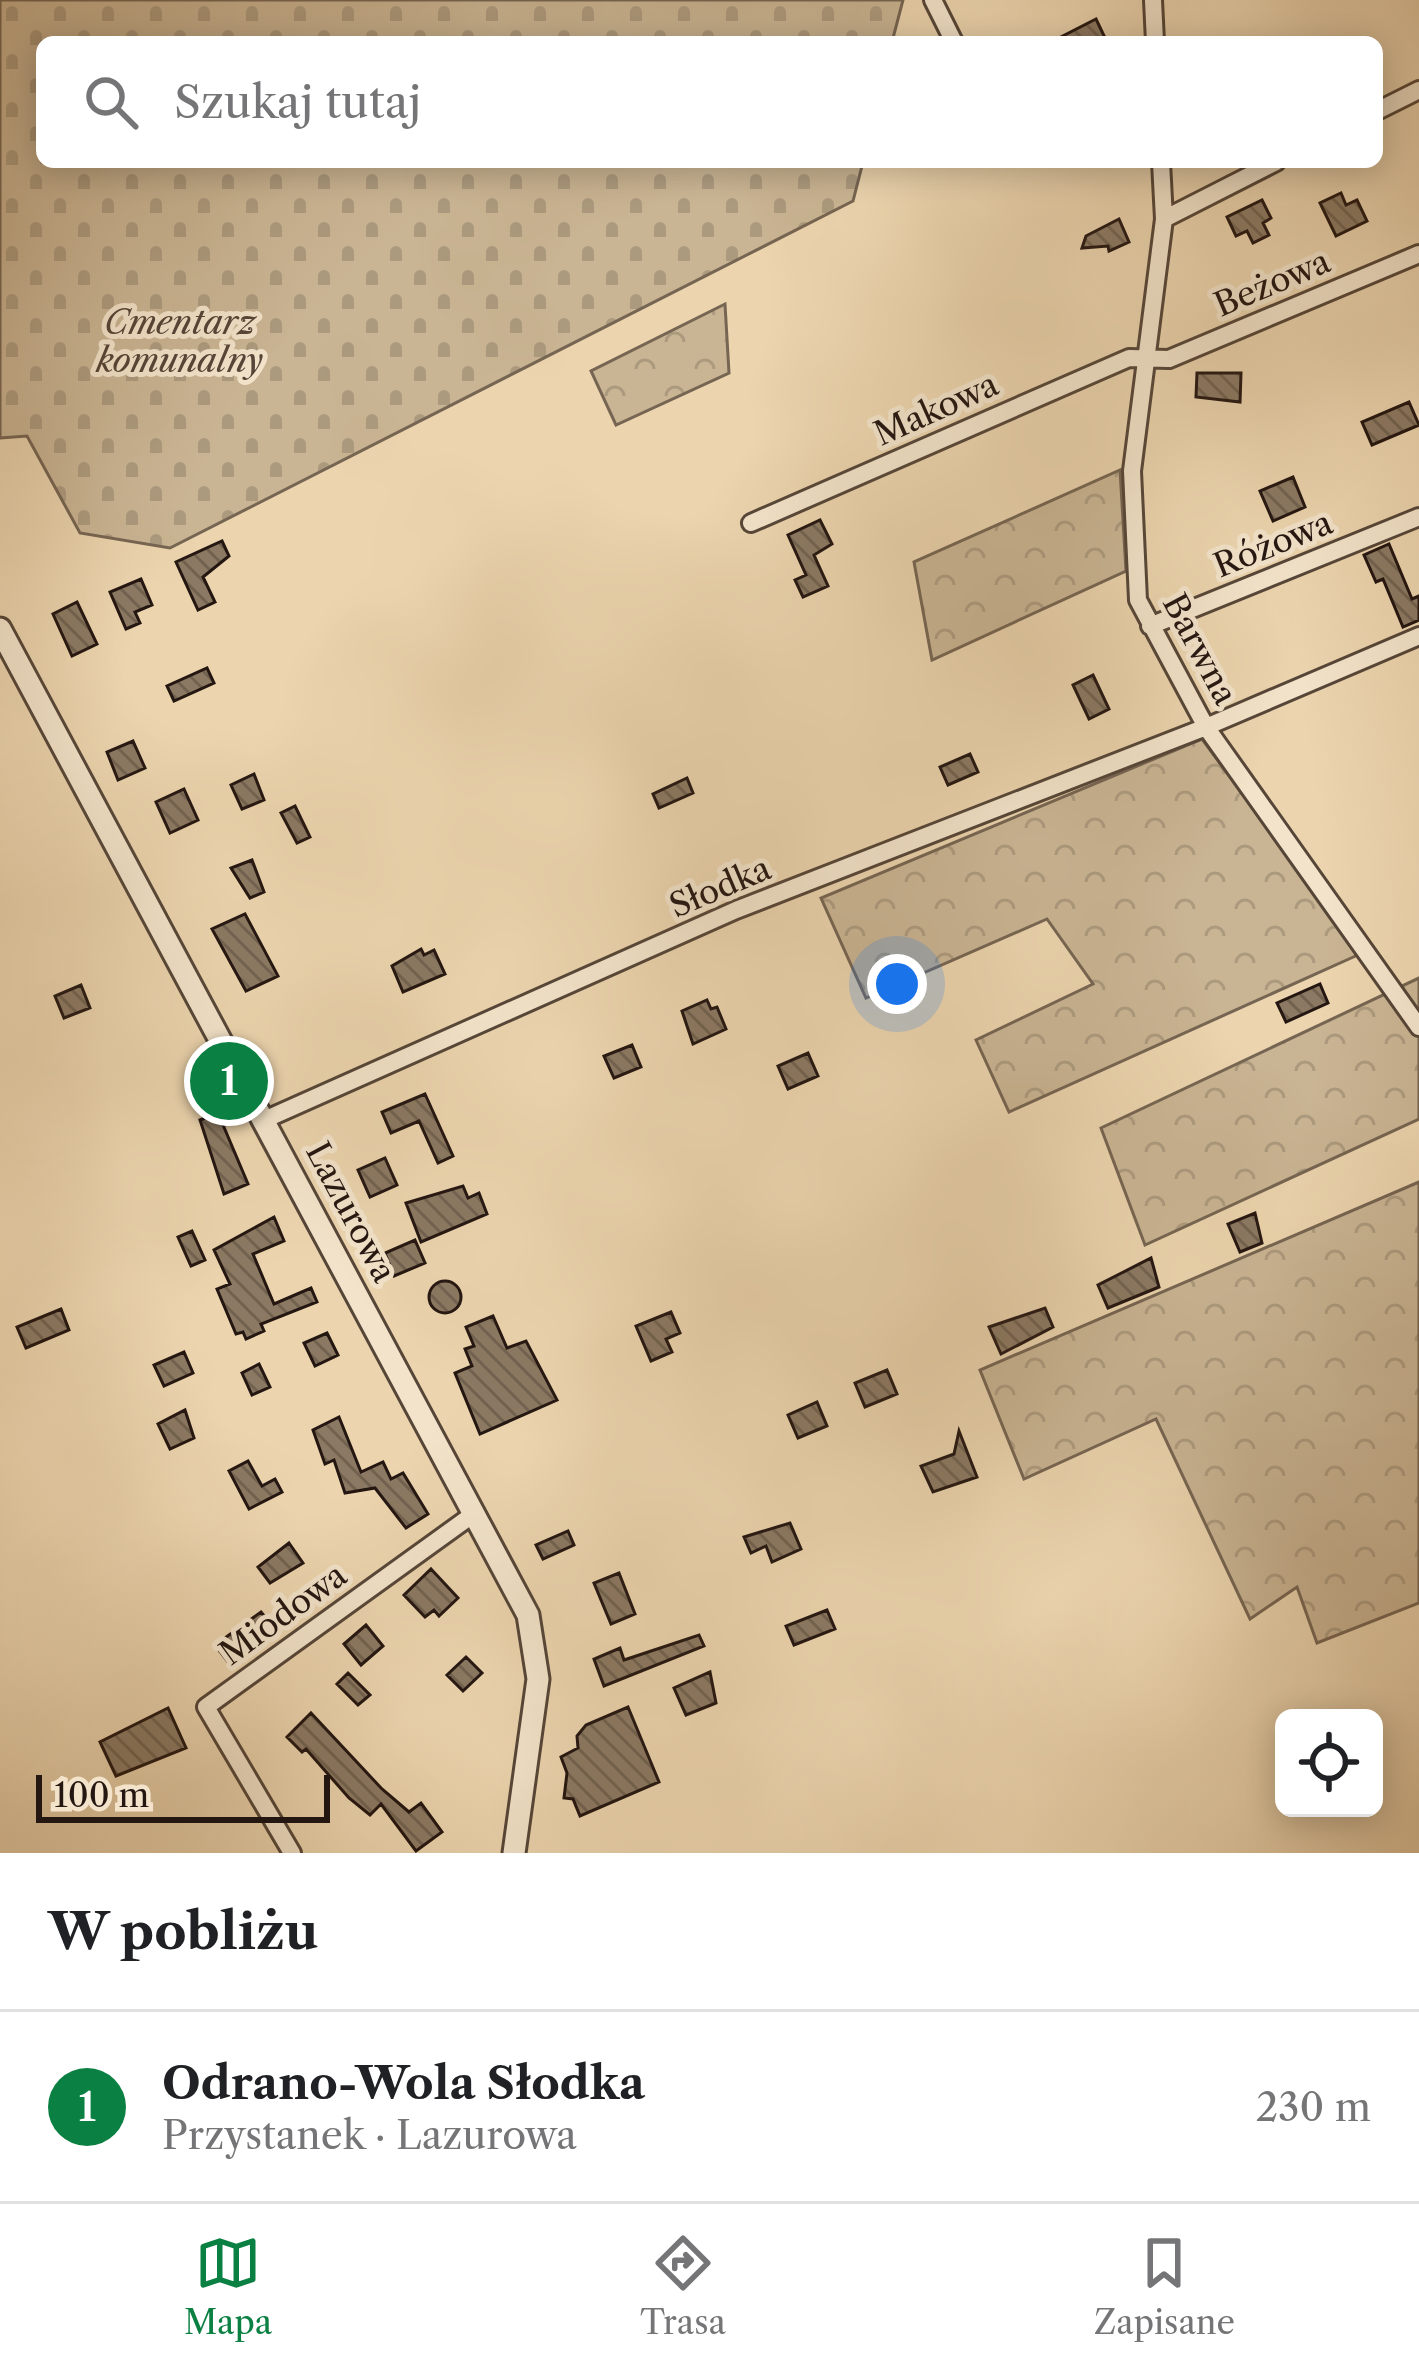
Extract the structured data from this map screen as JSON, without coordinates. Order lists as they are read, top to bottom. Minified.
{"streets":{"street":["Beżowa","Makowa","Różowa","Barwna","Słodka","Lazurowa","Miodowa"]},"crossings":[["Beżowa","Makowa"],["Beżowa","Barwna"],["Makowa","Barwna"],["Różowa","Barwna"],["Barwna","Słodka"],["Słodka","Lazurowa"],["Lazurowa","Miodowa"]],"parks":["Cmentarz komunalny"],"scale_bar":"100 m","page":{"search":"Szukaj tutaj","pins":"1","scale":"100 m","heading":"W pobliżu","list":[{"mark":"1","name":"Odrano-Wola Słodka","note":"Przystanek · Lazurowa","value":"230 m"}],"nav":["Mapa","Trasa","Zapisane"]}}
